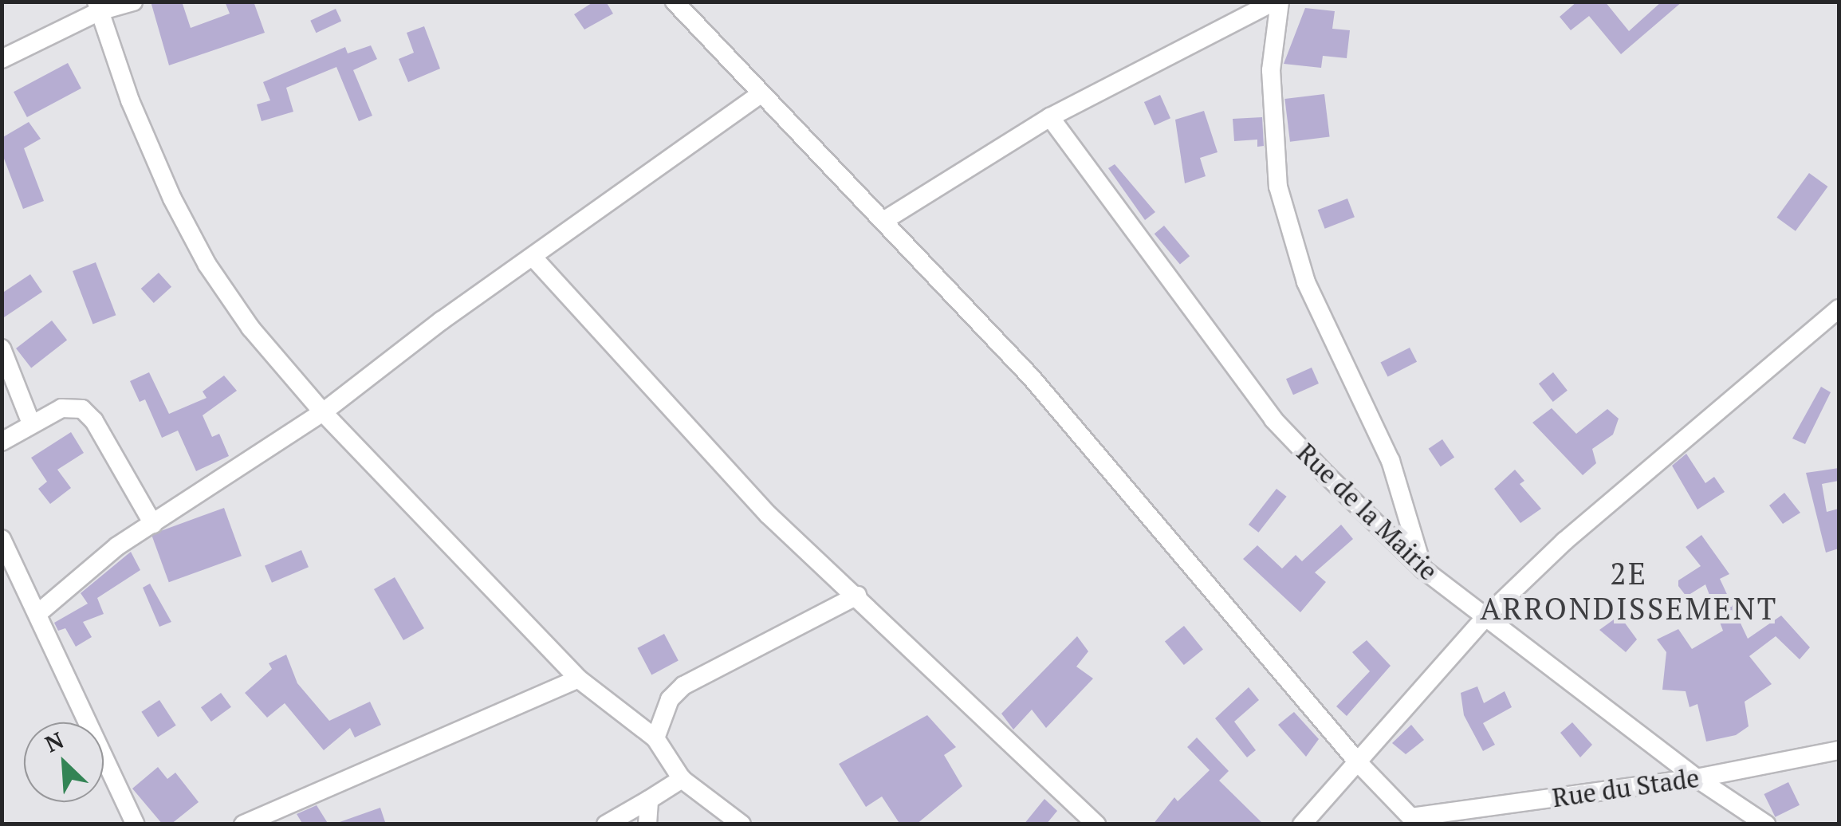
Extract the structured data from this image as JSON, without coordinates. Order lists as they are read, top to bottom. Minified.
{"streets":{"street":["Rue de la Mairie","Rue du Stade"]},"crossings":[["Rue de la Mairie","Rue du Stade"]],"districts":["2E ARRONDISSEMENT"],"north":"top left"}
